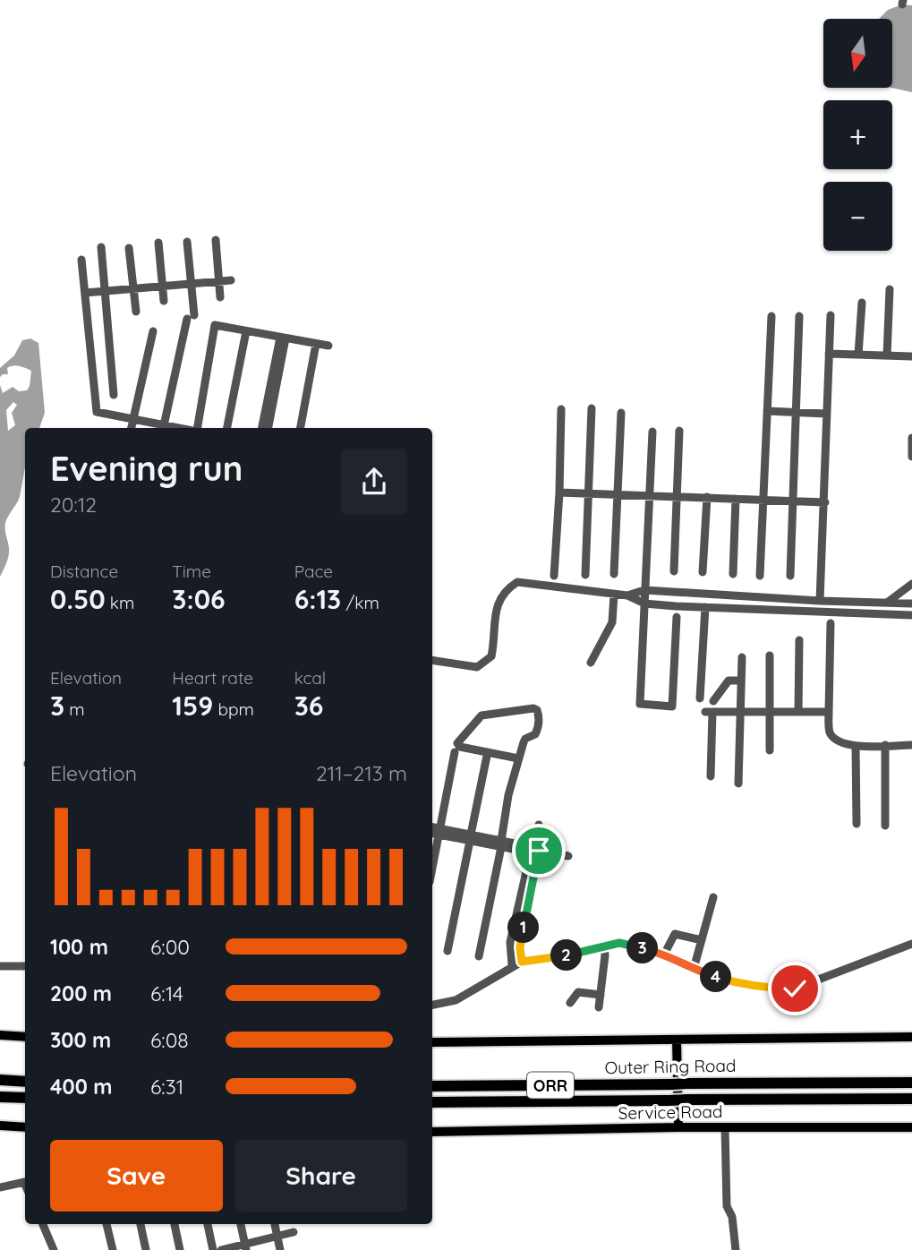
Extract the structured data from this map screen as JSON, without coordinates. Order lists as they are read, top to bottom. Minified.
{"streets":{"highway":["Outer Ring Road","ORR"],"main road":["Service Road"]},"north":"bottom","page":{"map_buttons":["+","−"],"heading":["Evening run","20:12"],"stats":[["Distance","0.50 km"],["Time","3:06"],["Pace","6:13 /km"],["Elevation","3 m"],["Heart rate","159 bpm"],["kcal","36"]],"chart":["Elevation","211–213 m"],"pins":["1","3","2","4"],"list":[{"name":"100 m","note":"6:00"},{"name":"200 m","note":"6:14"},{"name":"300 m","note":"6:08"},{"name":"400 m","note":"6:31"}],"buttons":["Save","Share"]}}
